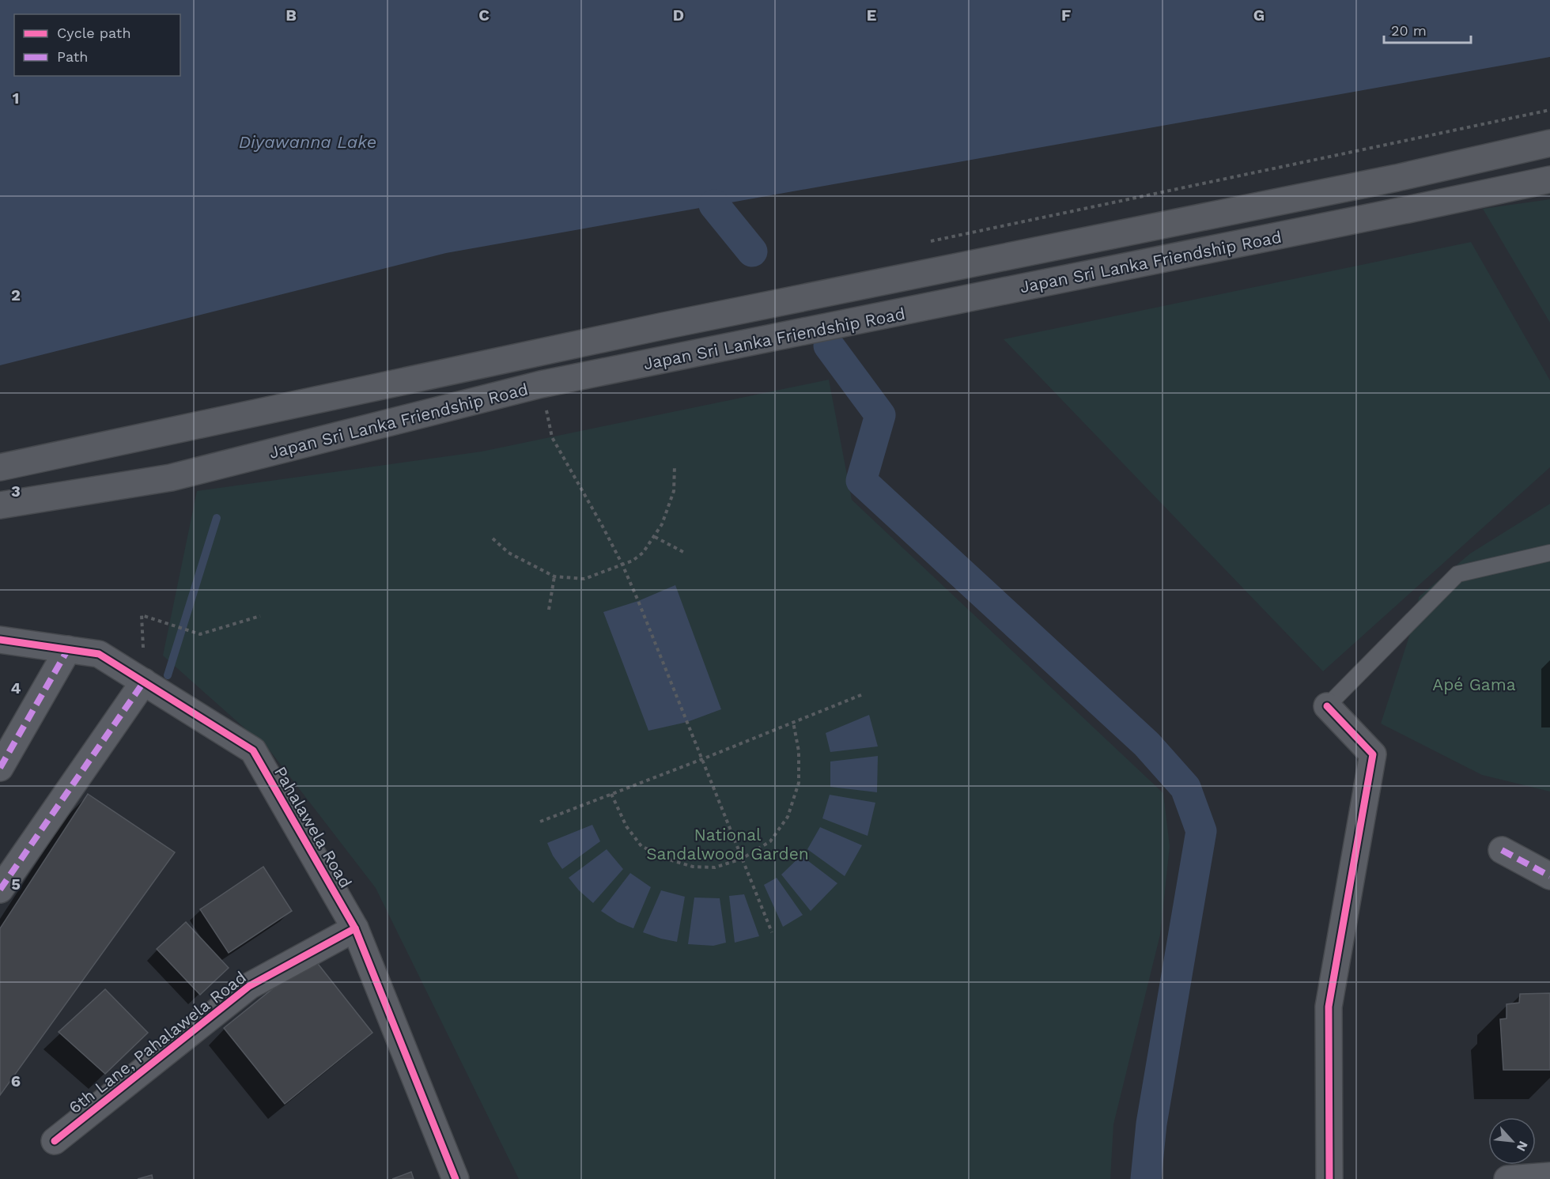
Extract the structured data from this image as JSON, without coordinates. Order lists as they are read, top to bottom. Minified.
{"streets":{"main road":["Japan Sri Lanka Friendship Road"],"street":["Pahalawela Road","6th Lane, Pahalawela Road"]},"crossings":[["Pahalawela Road","6th Lane, Pahalawela Road"]],"water":["Diyawanna Lake"],"parks":["Apé Gama","National Sandalwood Garden"],"legend":["Cycle path","Path"],"scale_bar":"20 m","north":"bottom right","grid":{"columns":["B","C","D","E","F","G"],"rows":["1","2","3","4","5","6"]}}
